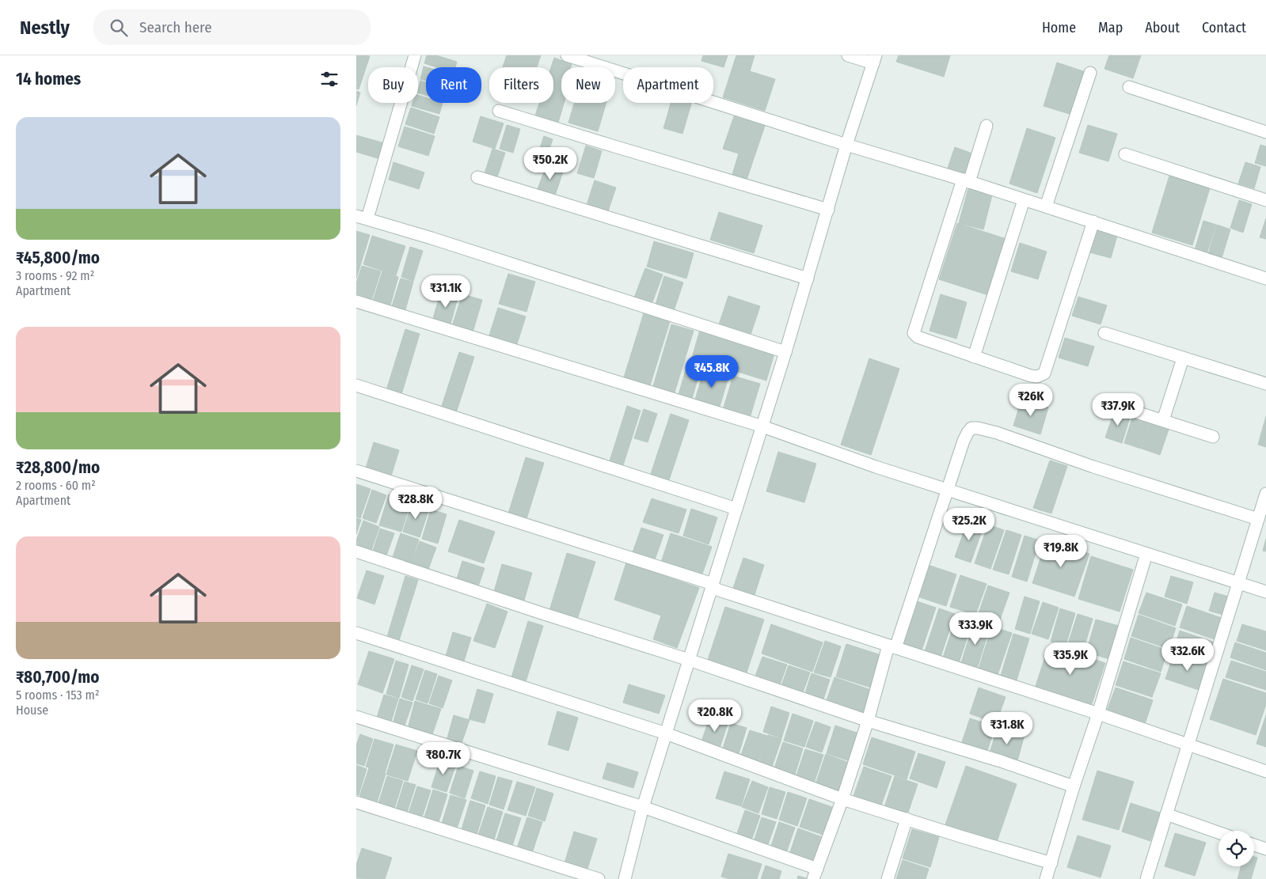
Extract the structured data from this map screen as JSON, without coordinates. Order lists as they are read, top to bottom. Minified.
{"page":{"header":"Nestly","search":"Search here","nav":["Home","Map","About","Contact"],"heading":"14 homes","chip":["Buy","Rent","Filters","New","Apartment"],"list":[{"name":"₹45,800/mo","note":"3 rooms · 92 m² · Apartment"},{"name":"₹28,800/mo","note":"2 rooms · 60 m² · Apartment"},{"name":"₹80,700/mo","note":"5 rooms · 153 m² · House"}],"price":["₹50.2K","₹31.1K","₹45.8K","₹26K","₹37.9K","₹28.8K","₹25.2K","₹19.8K","₹33.9K","₹32.6K","₹35.9K","₹20.8K","₹31.8K","₹80.7K"]}}
